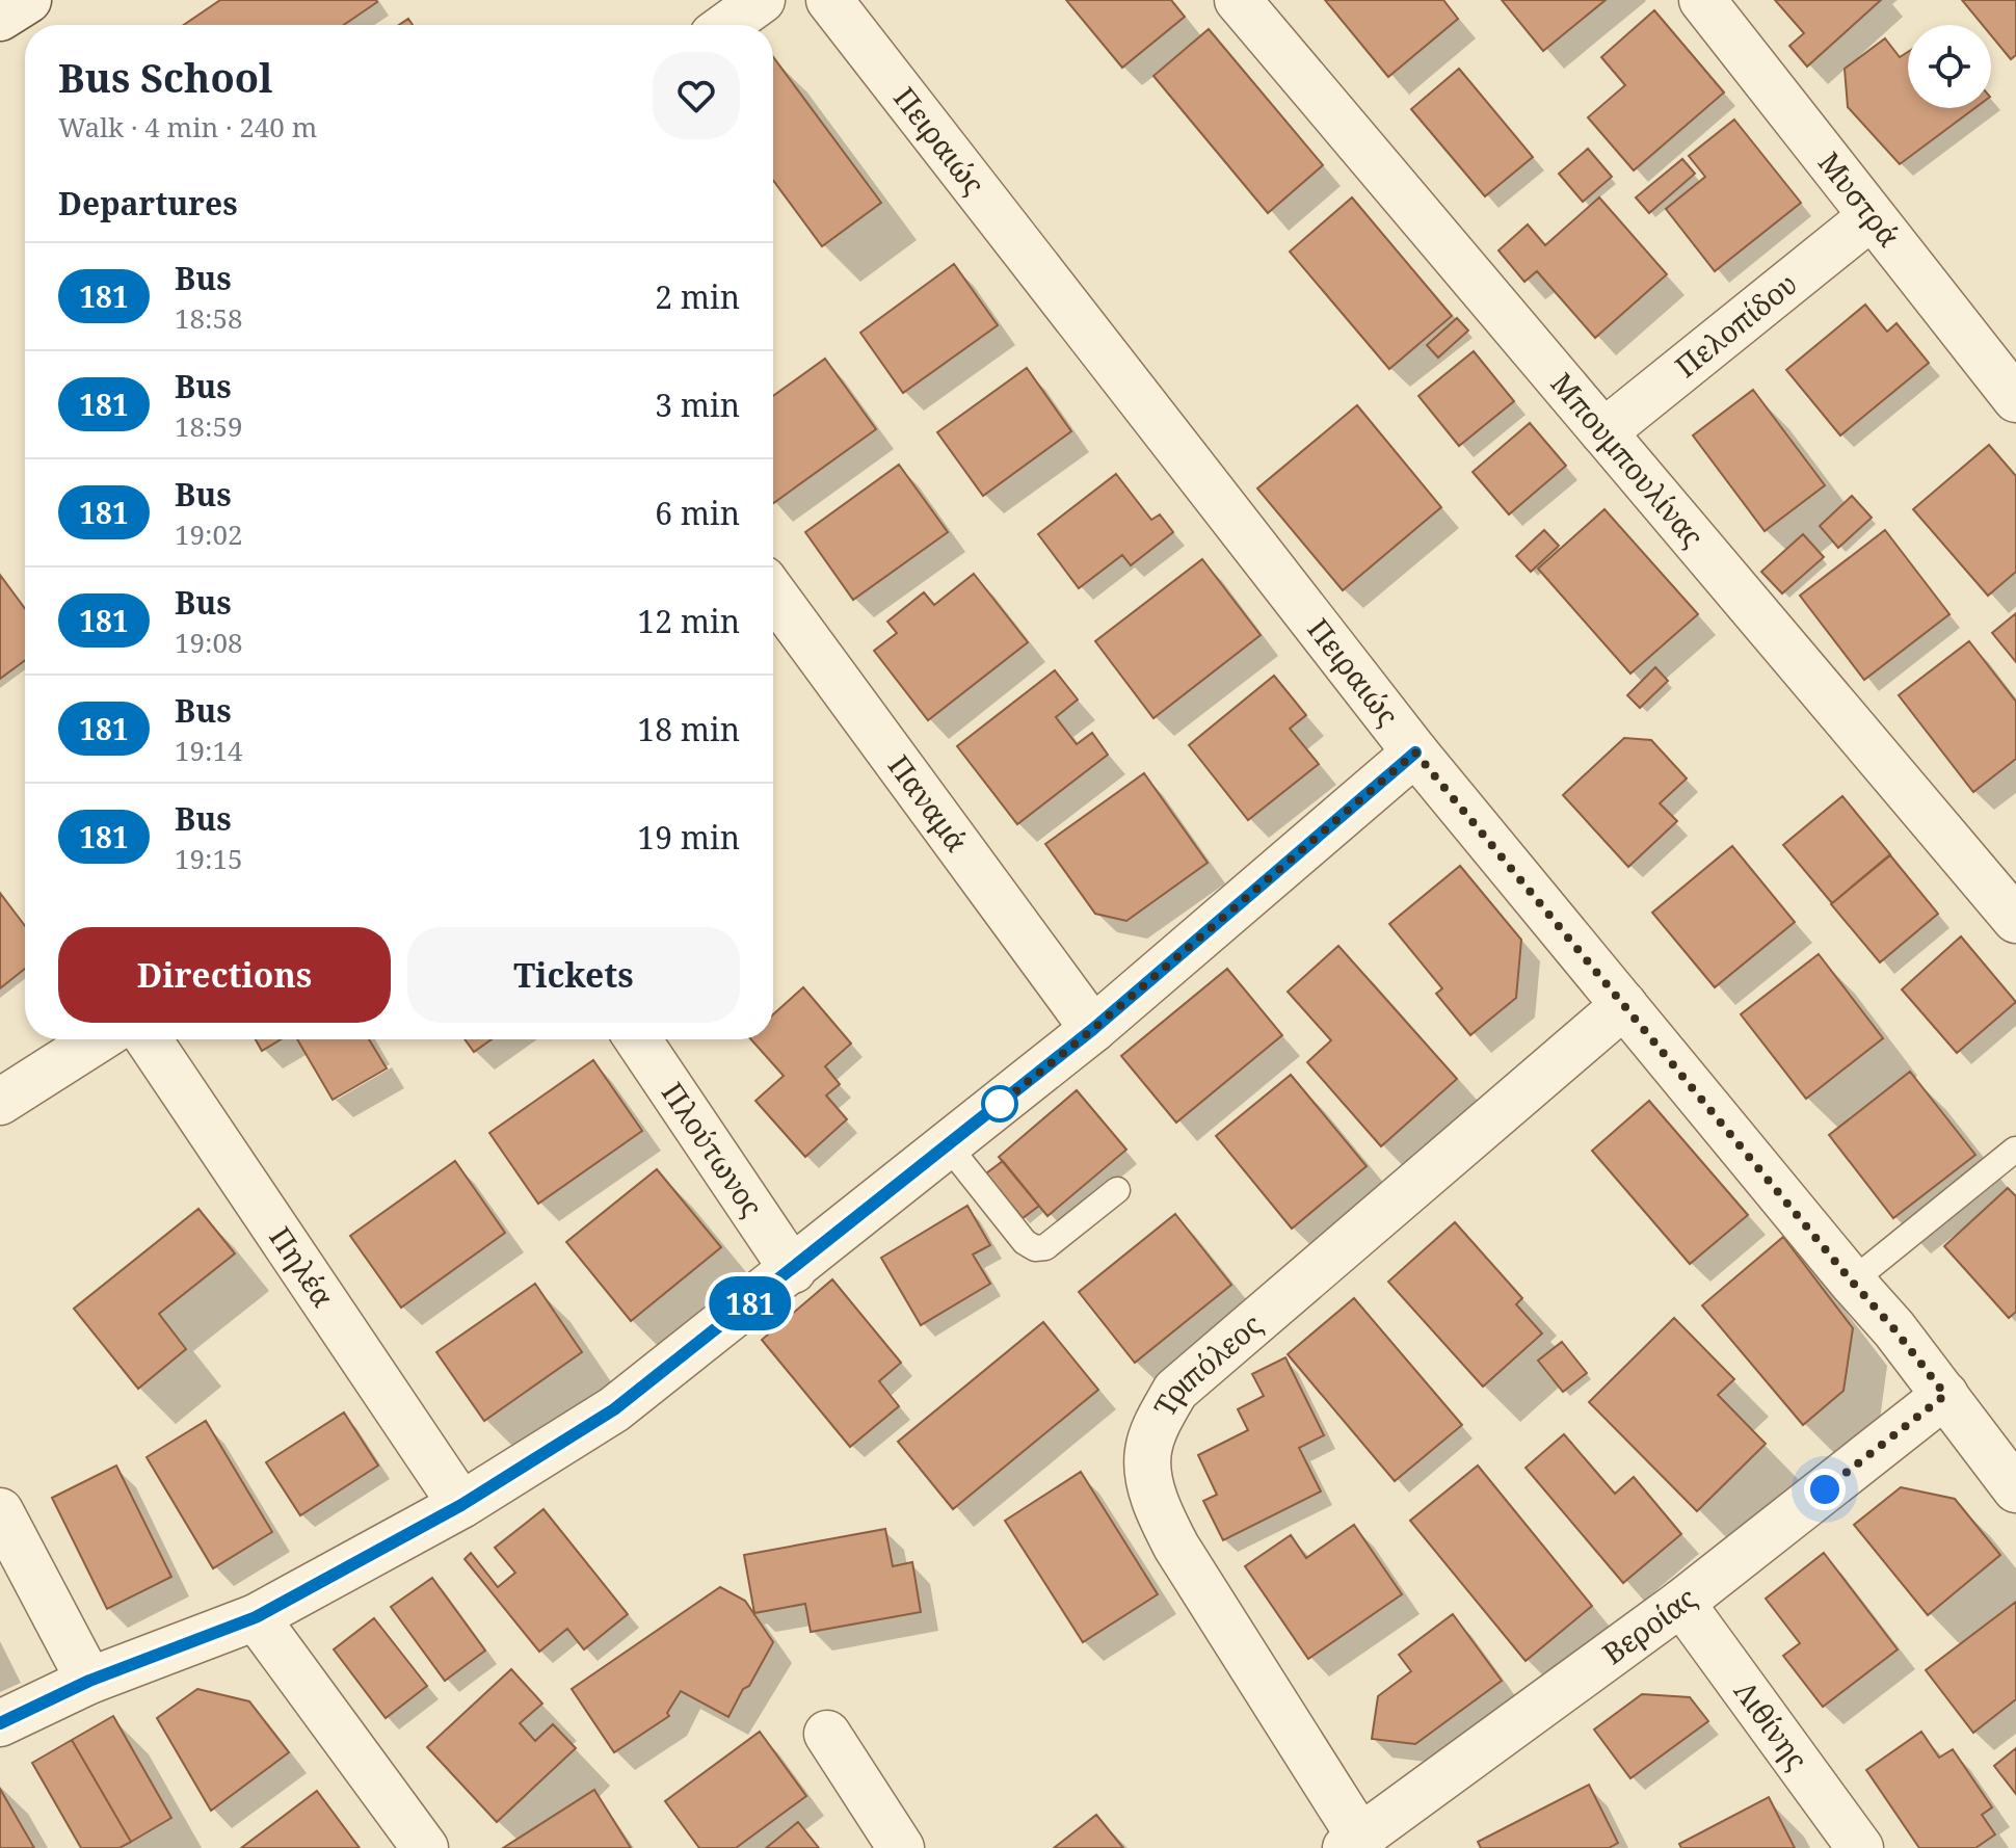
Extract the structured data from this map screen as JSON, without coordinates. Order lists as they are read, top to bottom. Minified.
{"streets":{"street":["Πειραιώς","Μυστρά","Πελοπίδου","Μπουμπουλίνας","Παναμά","Πλούτωνος","Πηλέα","Τριπόλεος","Βεροίας","Λιθίνης"]},"crossings":[["Πειραιώς","Τριπόλεος"],["Πειραιώς","Βεροίας"],["Μυστρά","Πελοπίδου"],["Πελοπίδου","Μπουμπουλίνας"],["Τριπόλεος","Βεροίας"],["Βεροίας","Λιθίνης"]],"lines":["bus line 181"],"page":{"on_map":"181","heading":[["Bus School","Walk · 4 min · 240 m"],"Departures"],"list":[{"mark":"181","name":"Bus","note":"18:58","value":"2 min"},{"mark":"181","name":"Bus","note":"18:59","value":"3 min"},{"mark":"181","name":"Bus","note":"19:02","value":"6 min"},{"mark":"181","name":"Bus","note":"19:08","value":"12 min"},{"mark":"181","name":"Bus","note":"19:14","value":"18 min"},{"mark":"181","name":"Bus","note":"19:15","value":"19 min"}],"buttons":["Directions","Tickets"]}}
